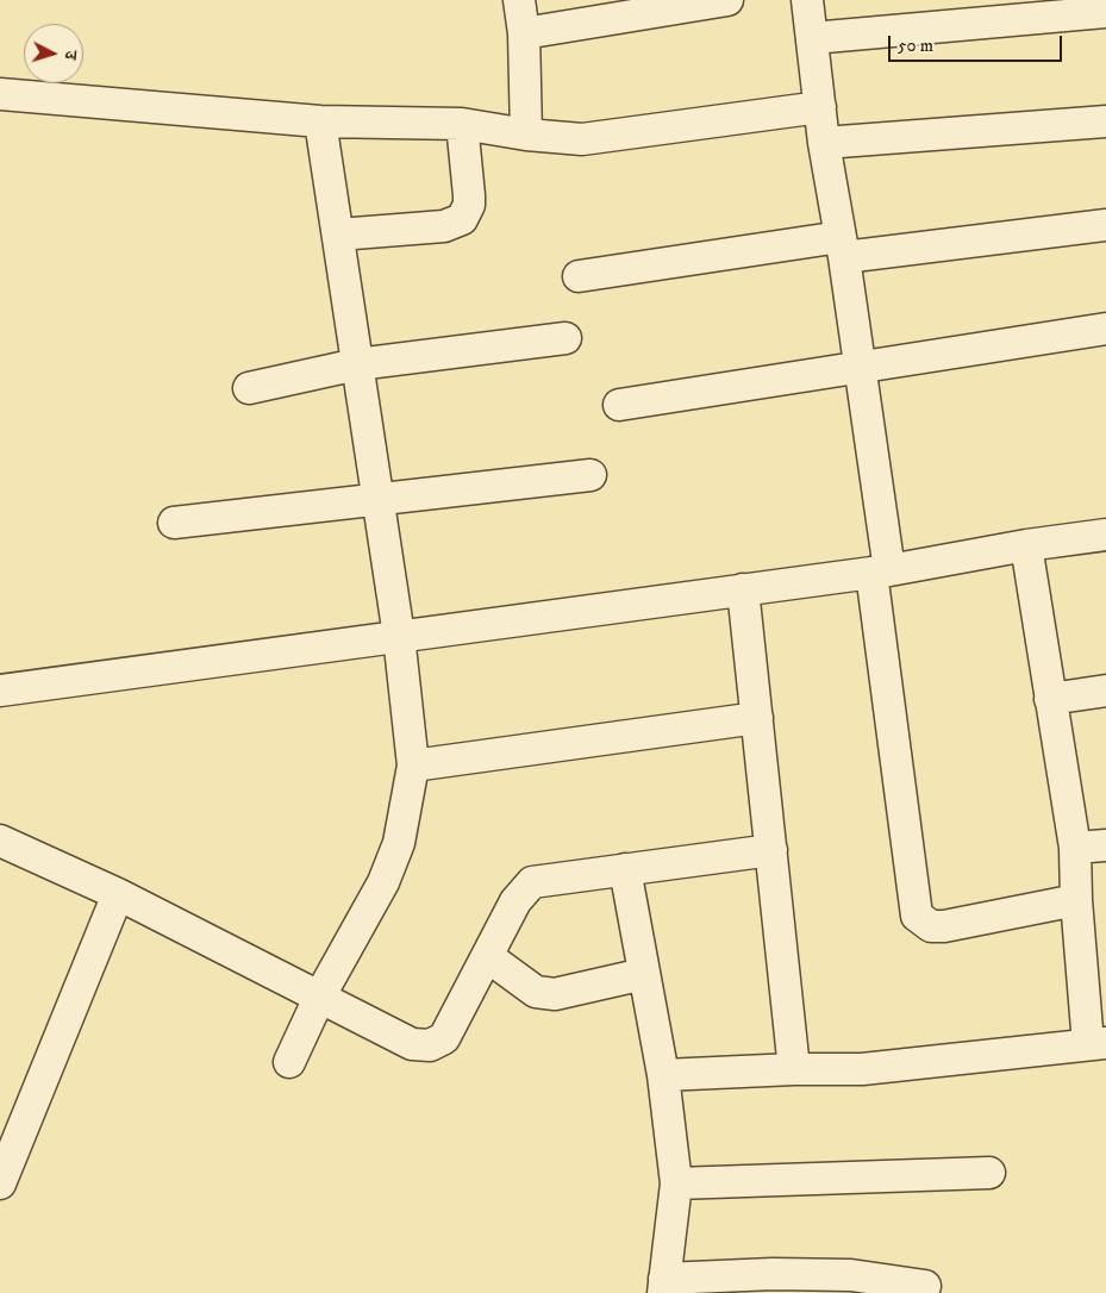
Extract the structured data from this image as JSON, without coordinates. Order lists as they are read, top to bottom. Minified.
{"scale_bar":"50 m","north":"right"}
